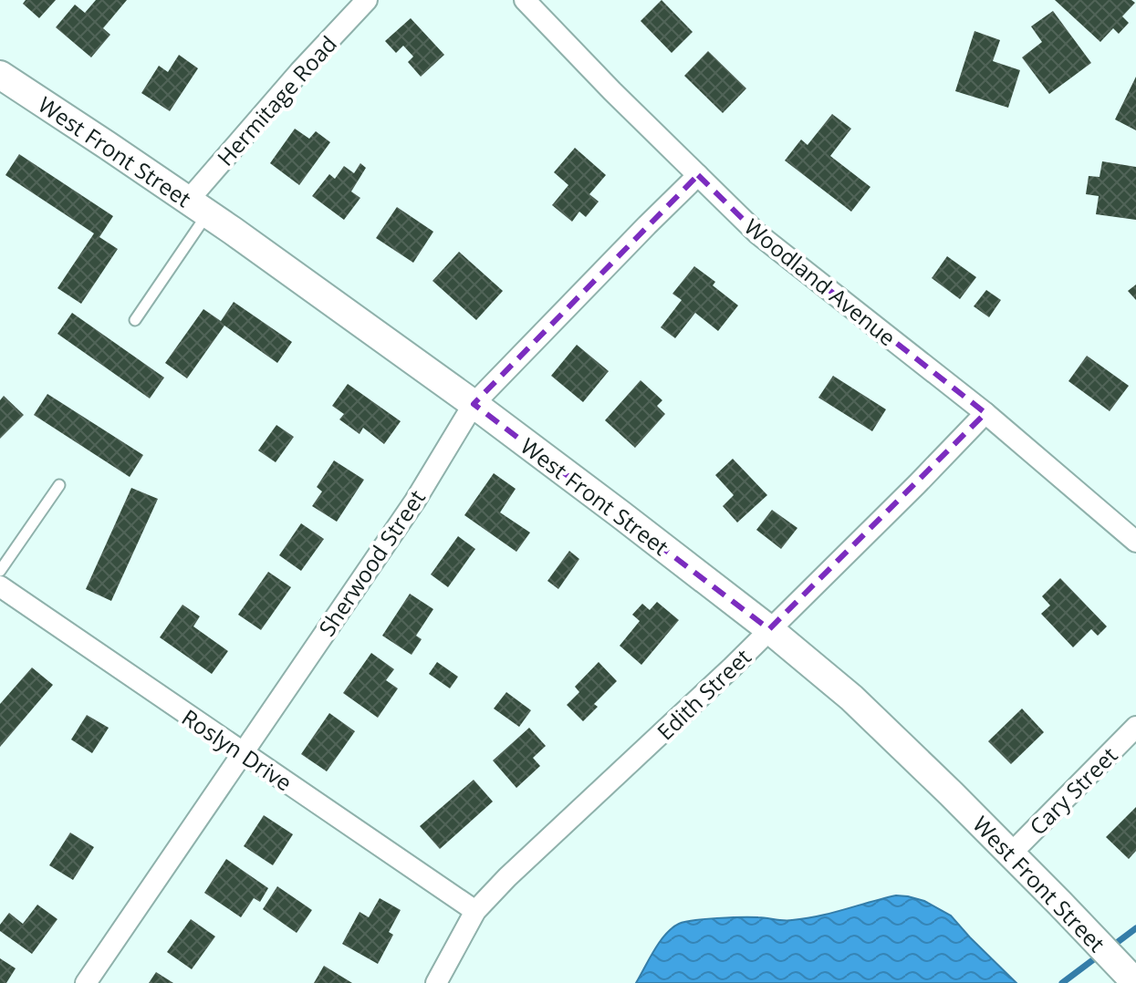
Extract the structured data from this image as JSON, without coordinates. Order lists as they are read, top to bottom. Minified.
{"streets":{"street":["Hermitage Road","West Front Street","Woodland Avenue","Sherwood Street","Edith Street","Roslyn Drive","Cary Street"]},"crossings":[["Hermitage Road","West Front Street"],["West Front Street","Sherwood Street"],["West Front Street","Edith Street"],["West Front Street","Cary Street"],["Woodland Avenue","Sherwood Street"],["Woodland Avenue","Edith Street"],["Sherwood Street","Roslyn Drive"],["Edith Street","Roslyn Drive"]]}
